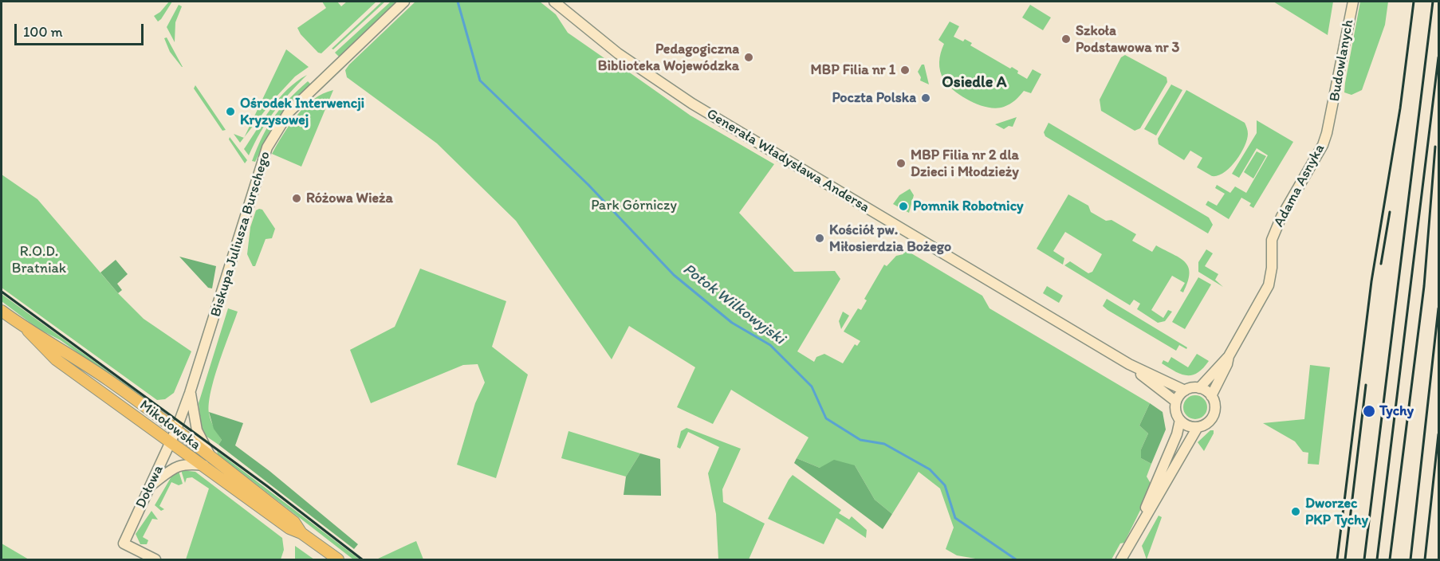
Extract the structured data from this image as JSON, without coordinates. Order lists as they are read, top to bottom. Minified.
{"streets":{"main road":["Mikołowska"],"street":["Budowlanych","Generała Władysława Andersa","Adama Asnyka","Biskupa Juliusza Burschego","Dołowa"]},"crossings":[["Budowlanych","Adama Asnyka"],["Generała Władysława Andersa","Adama Asnyka"],["Biskupa Juliusza Burschego","Mikołowska"],["Biskupa Juliusza Burschego","Dołowa"],["Mikołowska","Dołowa"]],"districts":["Osiedle A"],"water":["Potok Wilkowyjski"],"parks":["Park Górniczy","R.O.D. Bratniak"],"places":["Szkoła Podstawowa nr 3","Pedagogiczna Biblioteka Wojewódzka","MBP Filia nr 1","Poczta Polska","Ośrodek Interwencji Kryzysowej","MBP Filia nr 2 dla Dzieci i Młodzieży","Różowa Wieża","Pomnik Robotnicy","Kościół pw. Miłosierdzia Bożego","Tychy","Dworzec PKP Tychy"],"scale_bar":"100 m"}
